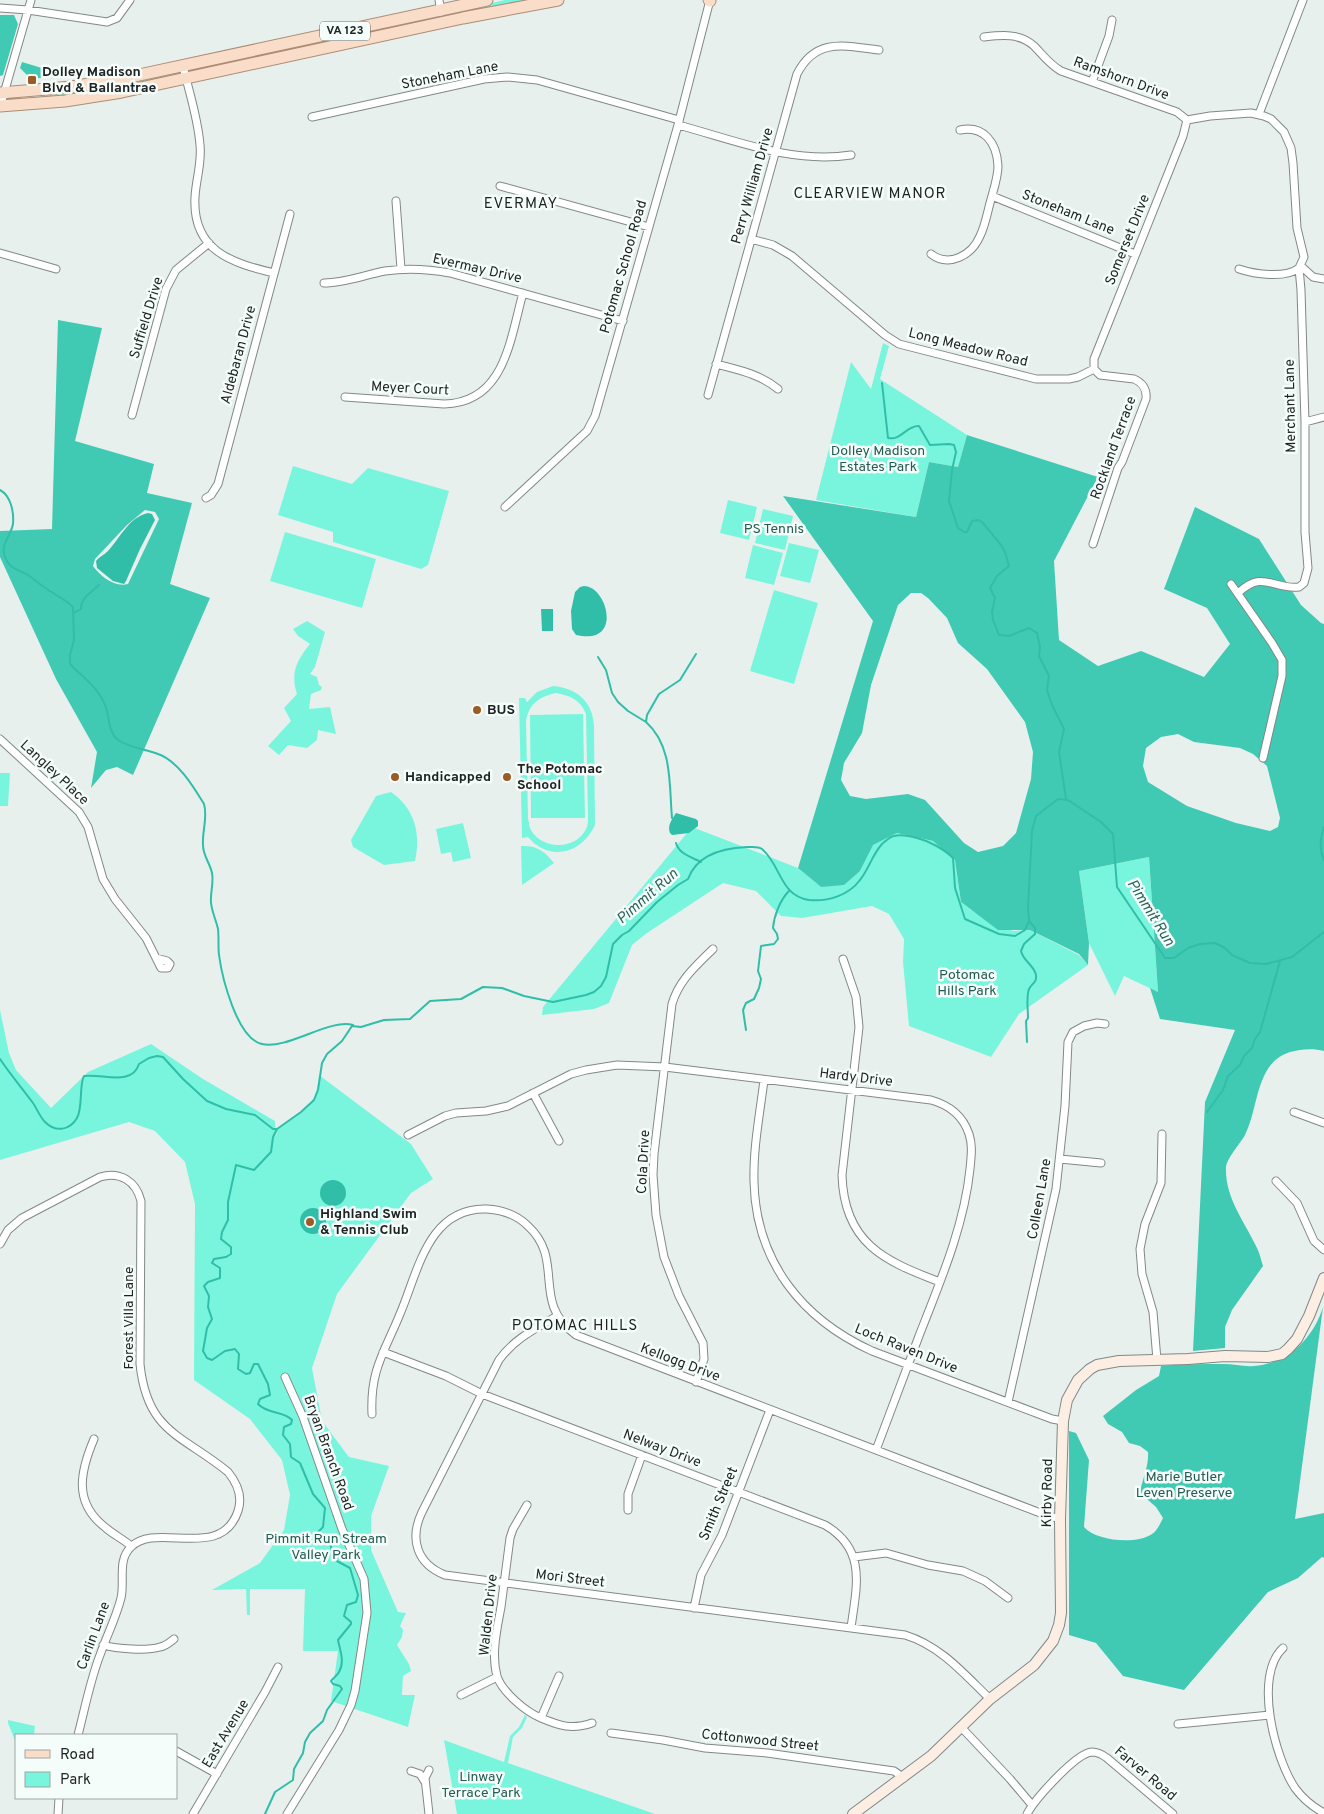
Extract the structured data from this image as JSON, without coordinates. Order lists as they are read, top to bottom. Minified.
{"streets":{"main road":["VA 123","Kirby Road"],"street":["Stoneham Lane","Ramshorn Drive","Perry William Drive","Somerset Drive","Potomac School Road","Evermay Drive","Suffield Drive","Long Meadow Road","Aldebaran Drive","Meyer Court","Merchant Lane","Rockland Terrace","Langley Place","Hardy Drive","Cola Drive","Colleen Lane","Forest Villa Lane","Loch Raven Drive","Kellogg Drive","Nelway Drive","Bryan Branch Road","Smith Street","Mori Street","Walden Drive","Carlin Lane","East Avenue","Cottonwood Street","Farver Road"]},"crossings":[["Stoneham Lane","Perry William Drive"],["Stoneham Lane","Somerset Drive"],["Stoneham Lane","Potomac School Road"],["Ramshorn Drive","Somerset Drive"],["Perry William Drive","Long Meadow Road"],["Somerset Drive","Long Meadow Road"],["Somerset Drive","Rockland Terrace"],["Potomac School Road","Evermay Drive"],["Evermay Drive","Meyer Court"],["Long Meadow Road","Rockland Terrace"],["Hardy Drive","Cola Drive"],["Hardy Drive","Loch Raven Drive"],["Hardy Drive","Kellogg Drive"],["Cola Drive","Kellogg Drive"],["Colleen Lane","Loch Raven Drive"],["Forest Villa Lane","Carlin Lane"],["Loch Raven Drive","Kirby Road"],["Kellogg Drive","Kirby Road"],["Kellogg Drive","Smith Street"],["Kellogg Drive","Mori Street"],["Nelway Drive","Smith Street"],["Nelway Drive","Mori Street"],["Kirby Road","Mori Street"],["Kirby Road","Cottonwood Street"],["Smith Street","Mori Street"],["Mori Street","Walden Drive"]],"districts":["CLEARVIEW MANOR","EVERMAY","POTOMAC HILLS"],"water":["Pimmit Run"],"parks":["Dolley Madison Estates Park","PS Tennis","Potomac Hills Park","Marie Butler Leven Preserve","Pimmit Run Stream Valley Park","Linway Terrace Park"],"places":{"transit":["Dolley Madison Blvd & Ballantrae"],"other":["BUS","Handicapped","The Potomac School","Highland Swim & Tennis Club"]},"legend":["Road","Park"]}
